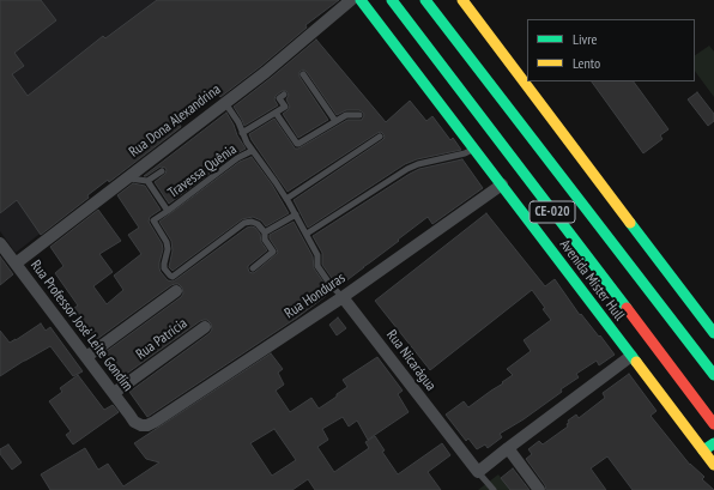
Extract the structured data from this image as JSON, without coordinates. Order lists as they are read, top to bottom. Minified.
{"streets":{"main road":["CE-020","Avenida Mister Hull"],"street":["Rua Dona Alexandrina","Rua Honduras","Rua Professor José Leite Gondim","Rua Patrícia","Rua Nicarágua"],"lane":["Travessa Quênia"]},"crossings":[["Rua Dona Alexandrina","Rua Professor José Leite Gondim"],["Rua Dona Alexandrina","Rua Nicarágua"],["Travessa Quênia","Rua Nicarágua"],["Avenida Mister Hull","Rua Honduras"],["Rua Honduras","Rua Professor José Leite Gondim"],["Rua Honduras","Rua Nicarágua"],["Rua Professor José Leite Gondim","Rua Patrícia"]],"legend":["Livre","Lento"]}
